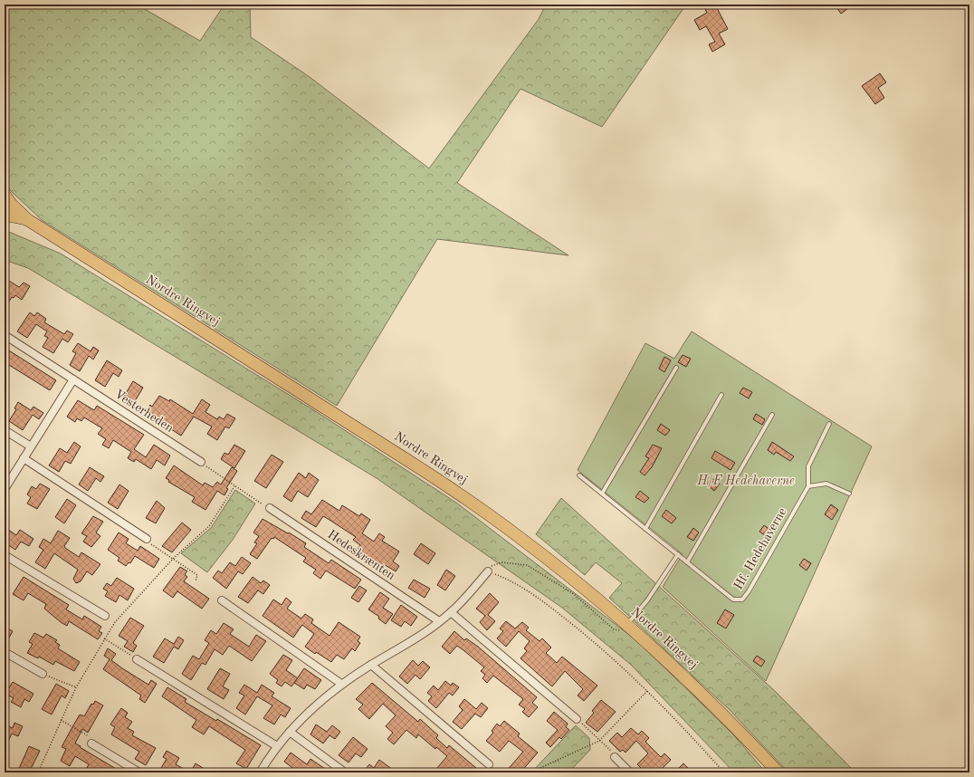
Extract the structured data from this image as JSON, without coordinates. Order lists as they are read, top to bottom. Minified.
{"streets":{"main road":["Nordre Ringvej"],"street":["Vesterheden","Hedeskrænten"],"lane":["Hf. Hedehaverne"]},"parks":["H/F Hedehaverne"]}
